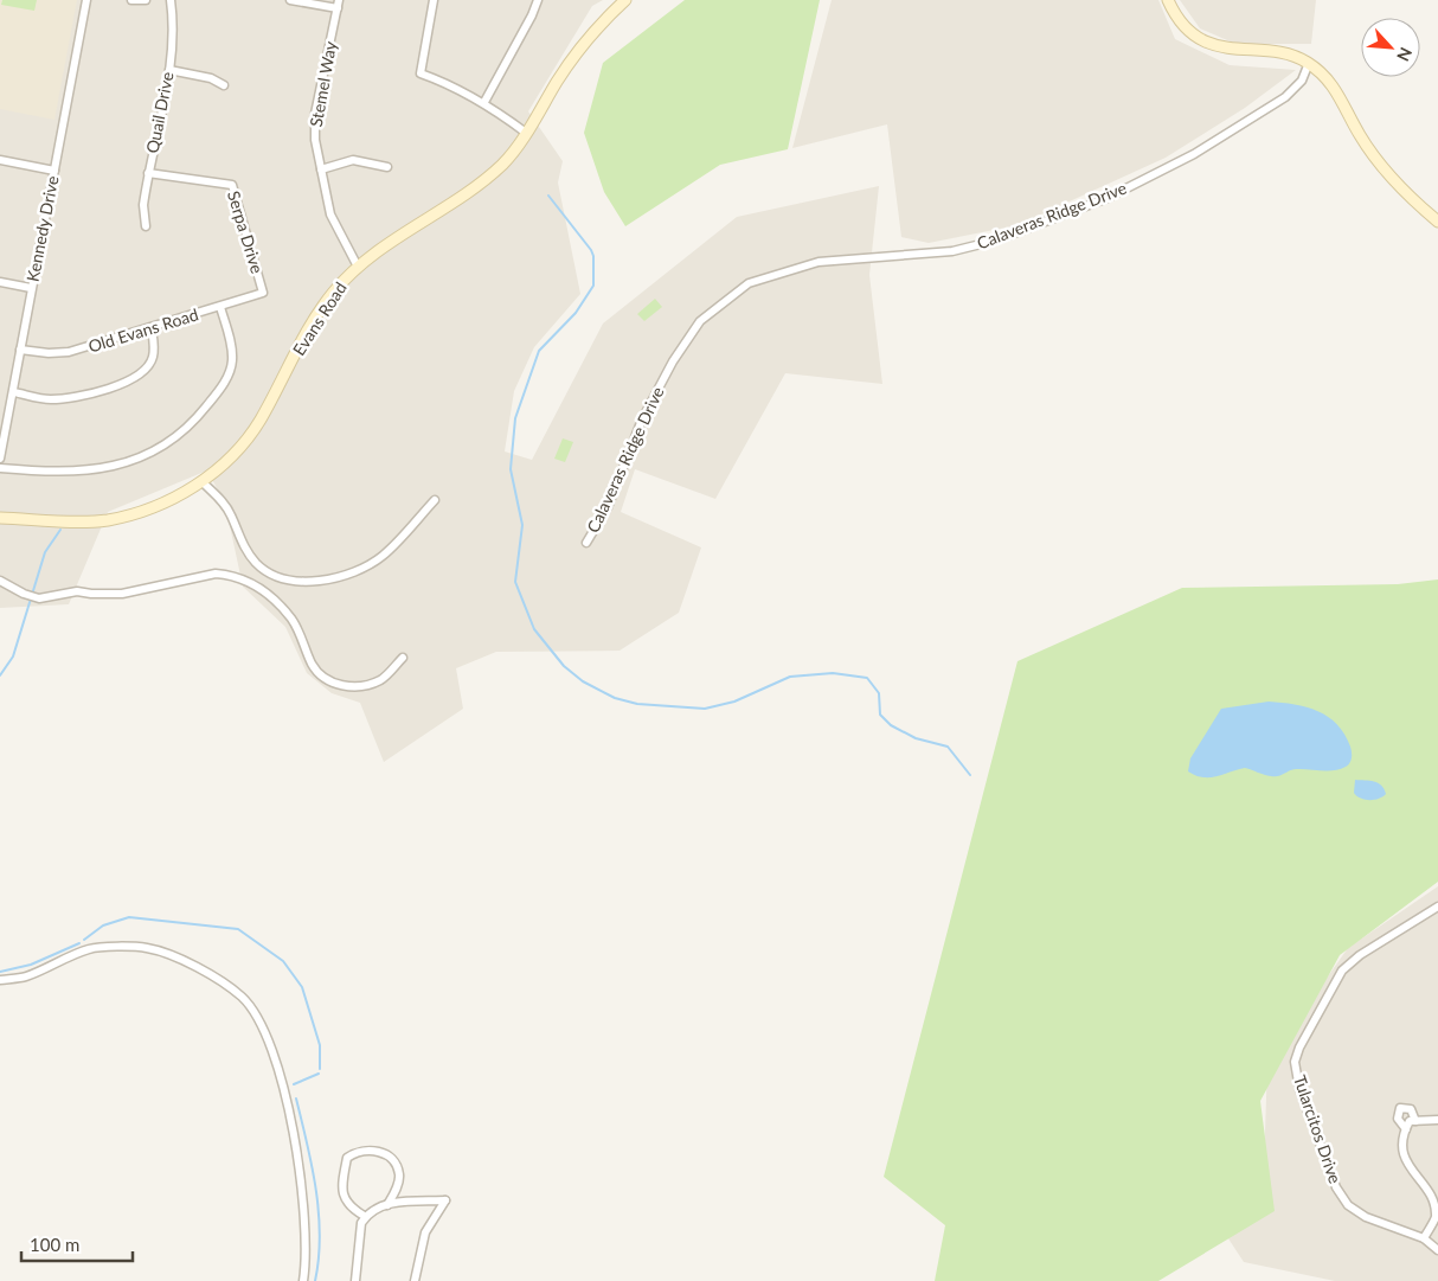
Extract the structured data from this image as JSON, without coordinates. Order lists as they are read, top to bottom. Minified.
{"streets":{"street":["Stemel Way","Quail Drive","Calaveras Ridge Drive","Kennedy Drive","Serpa Drive","Evans Road","Old Evans Road","Tularcitos Drive"]},"crossings":[["Stemel Way","Evans Road"],["Quail Drive","Serpa Drive"],["Kennedy Drive","Old Evans Road"],["Serpa Drive","Old Evans Road"]],"scale_bar":"100 m","north":"bottom right"}
